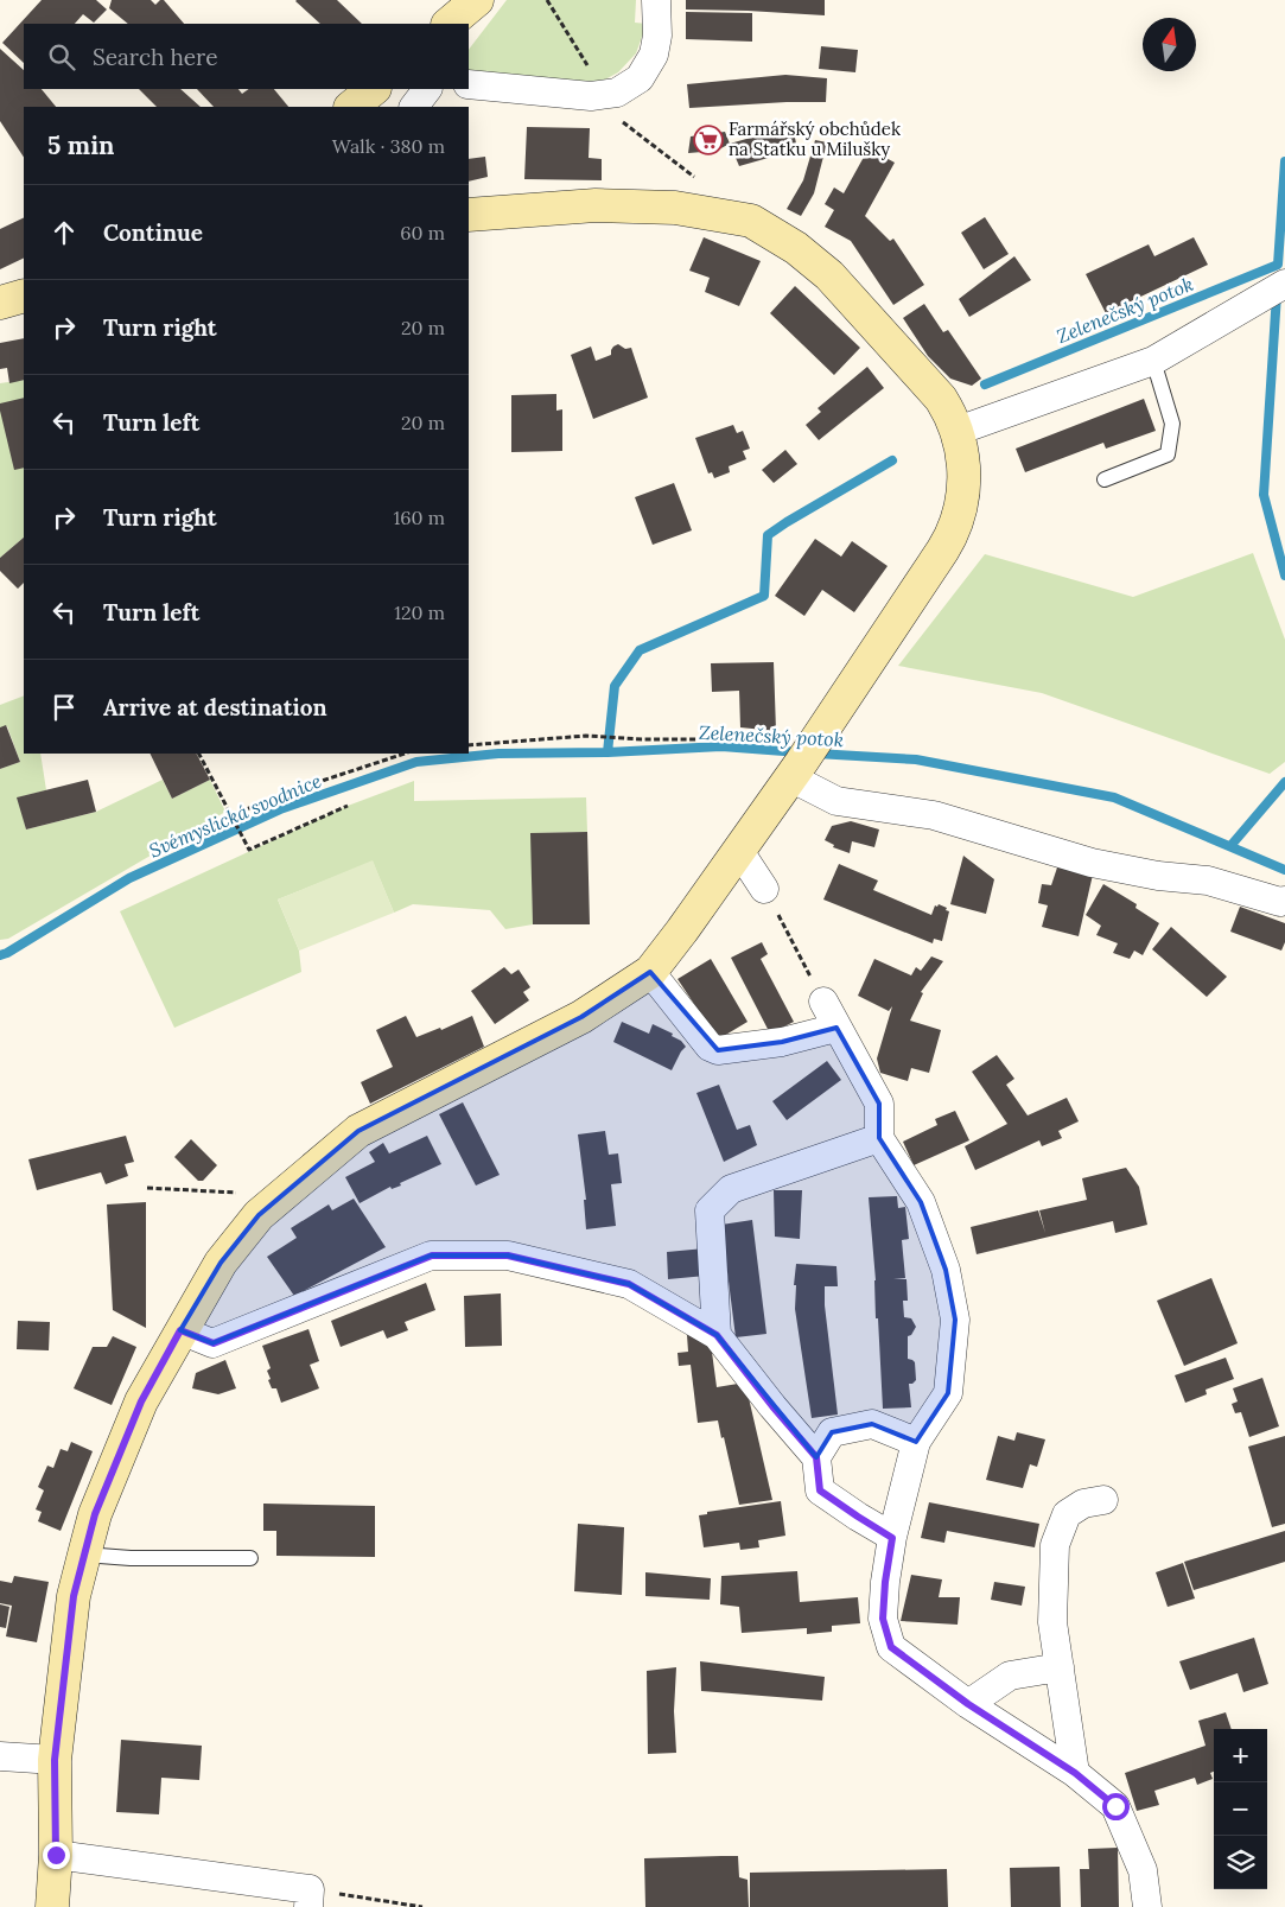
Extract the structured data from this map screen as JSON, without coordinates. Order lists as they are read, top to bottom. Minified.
{"water":["Zelenečský potok","Svémyslická svodnice"],"places":{"supermarket":["Farmářský obchůdek na Statku u Milušky"]},"north":"top","page":{"search":"Search here","heading":["5 min","Walk · 380 m"],"list":[["Continue","60 m"],["Turn right","20 m"],["Turn left","20 m"],["Turn right","160 m"],["Turn left","120 m"],"Arrive at destination"],"map_buttons":["+","−"]}}
